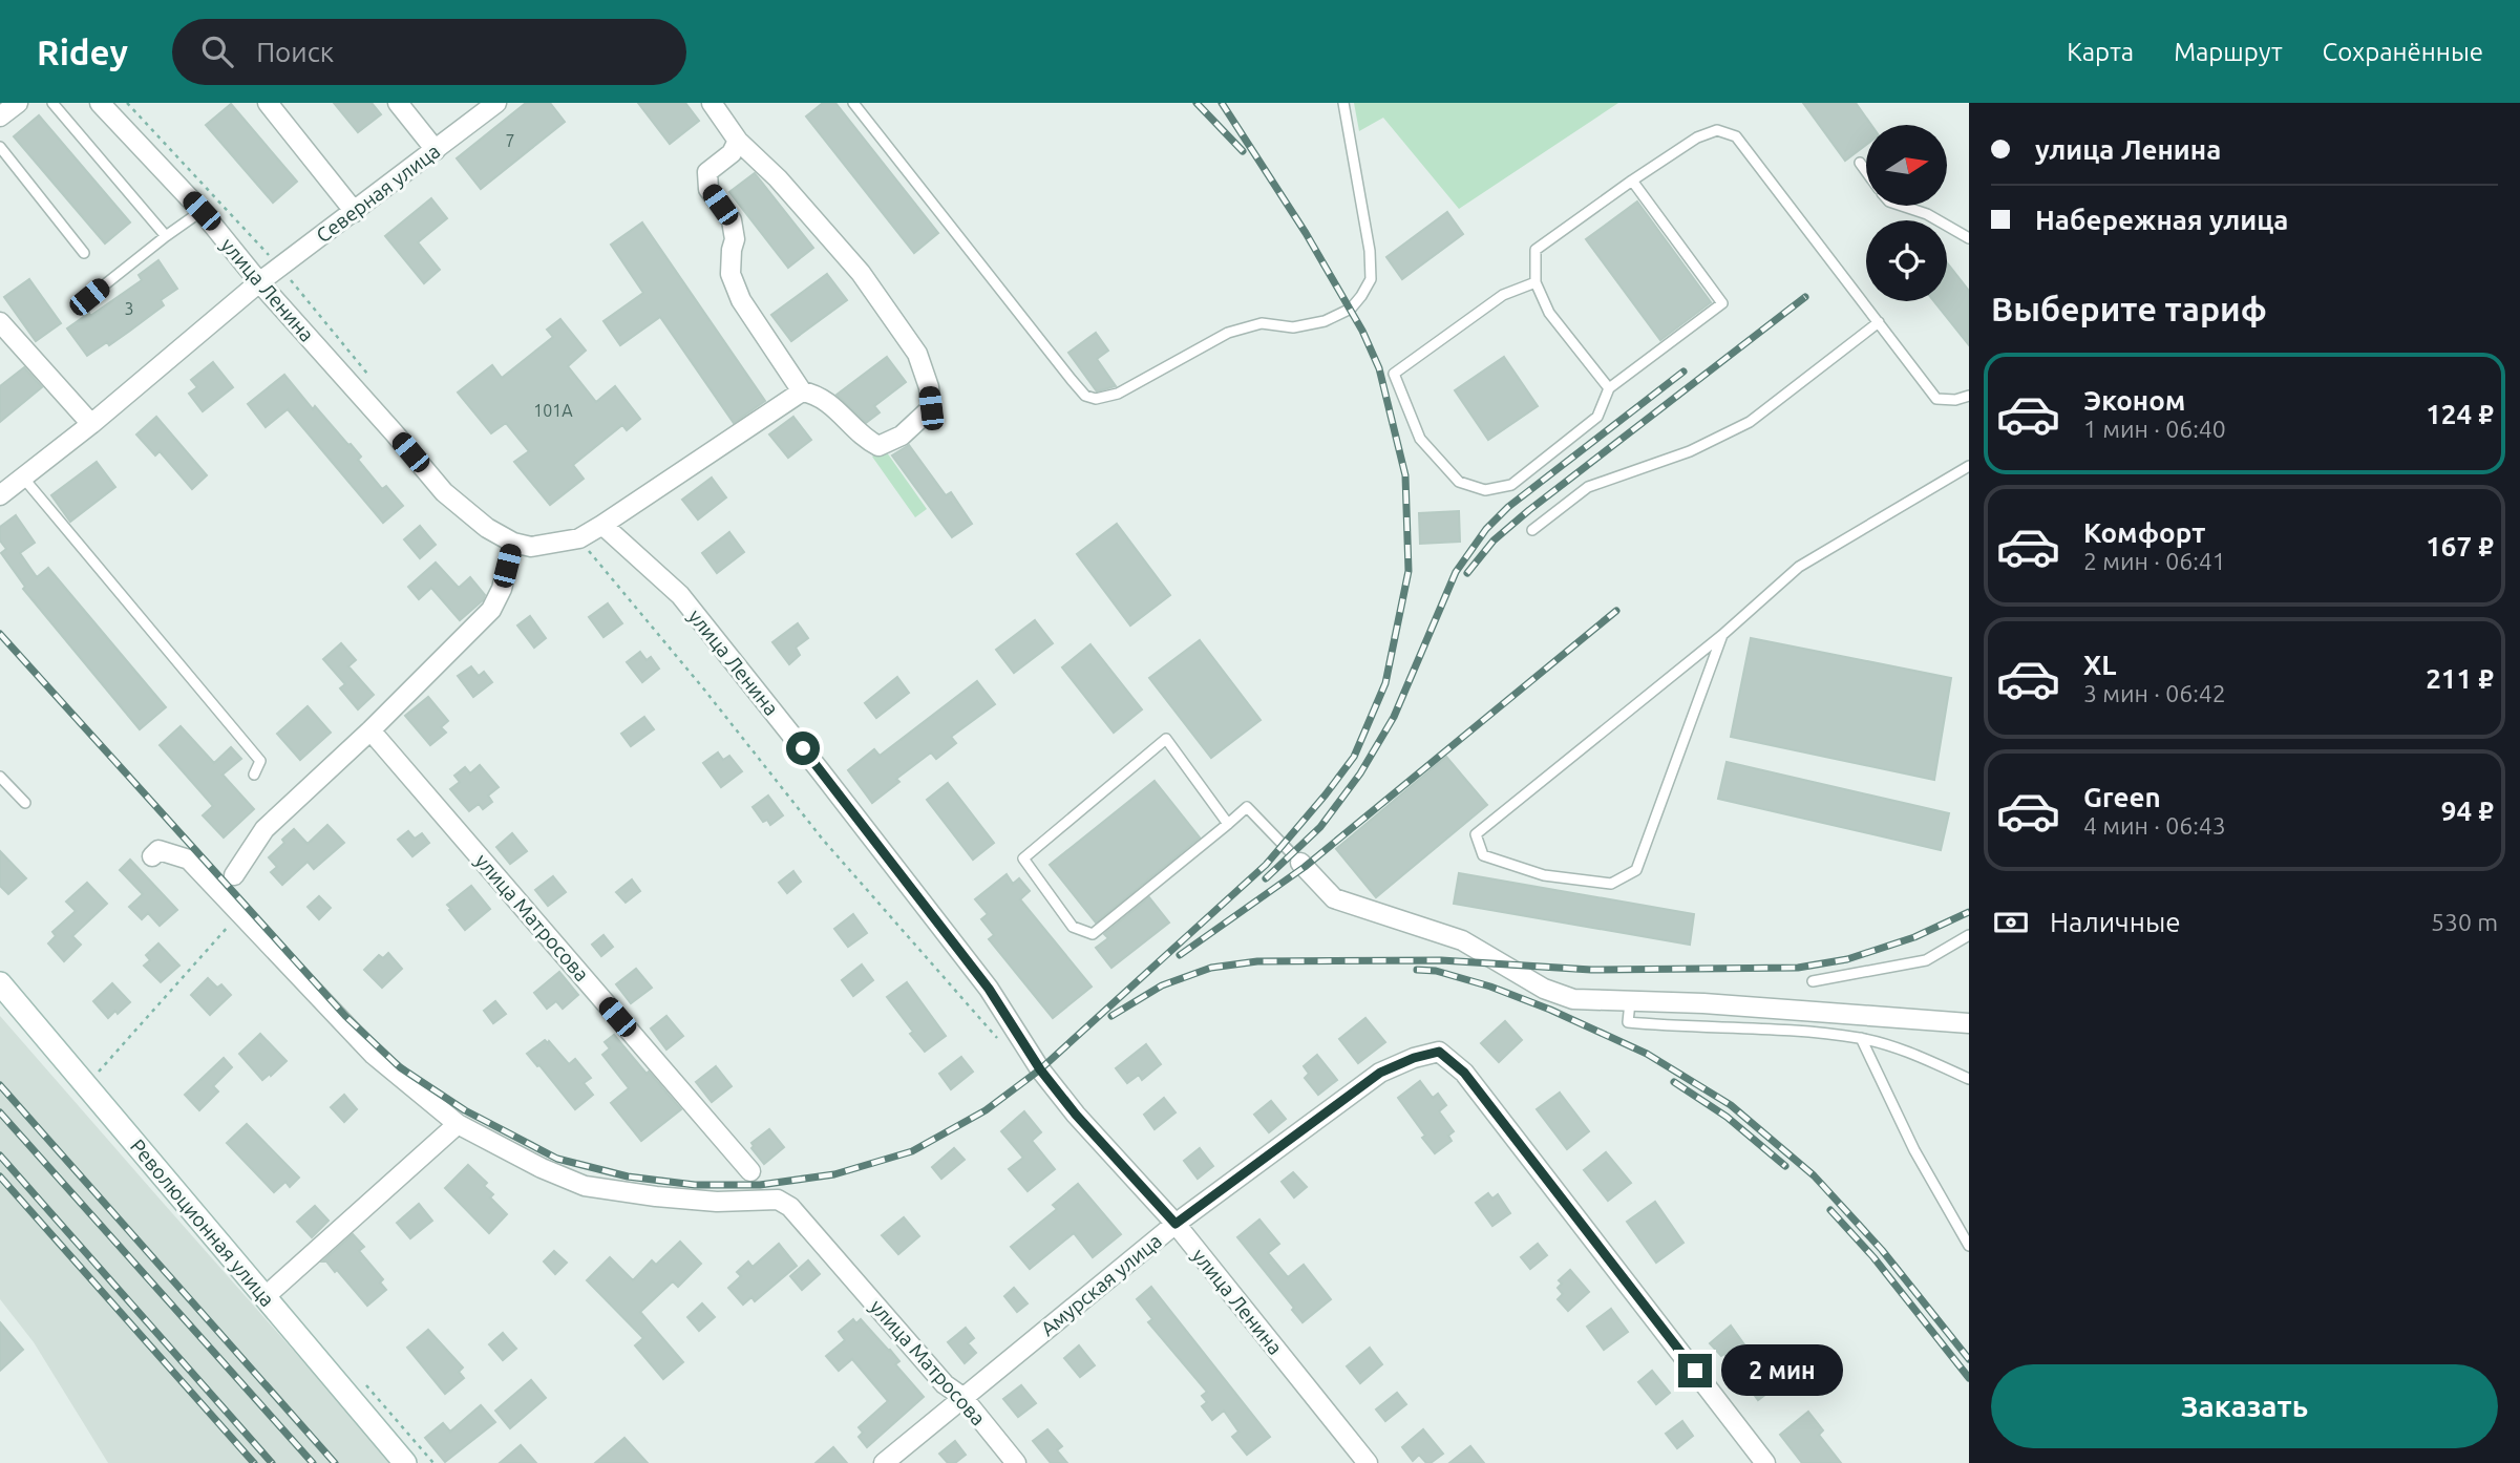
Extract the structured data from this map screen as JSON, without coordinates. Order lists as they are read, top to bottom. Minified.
{"streets":{"main road":["Революционная улица"],"street":["Северная улица","улица Ленина","улица Матросова","Амурская улица"]},"crossings":[["Северная улица","улица Ленина"],["улица Ленина","Амурская улица"],["улица Матросова","Амурская улица"]],"house_numbers":["7","3","101А"],"north":"right","page":{"header":"Ridey","search":"Поиск","nav":["Карта","Маршрут","Сохранённые"],"banner":["улица Ленина","Набережная улица"],"heading":"Выберите тариф","list":[{"name":"Эконом","note":"1 мин · 06:40","value":"124 ₽"},{"name":"Комфорт","note":"2 мин · 06:41","value":"167 ₽"},{"name":"XL","note":"3 мин · 06:42","value":"211 ₽"},{"name":"Green","note":"4 мин · 06:43","value":"94 ₽"}],"pay":["Наличные","530 m"],"bubble":"2 мин","buttons":"Заказать"}}
